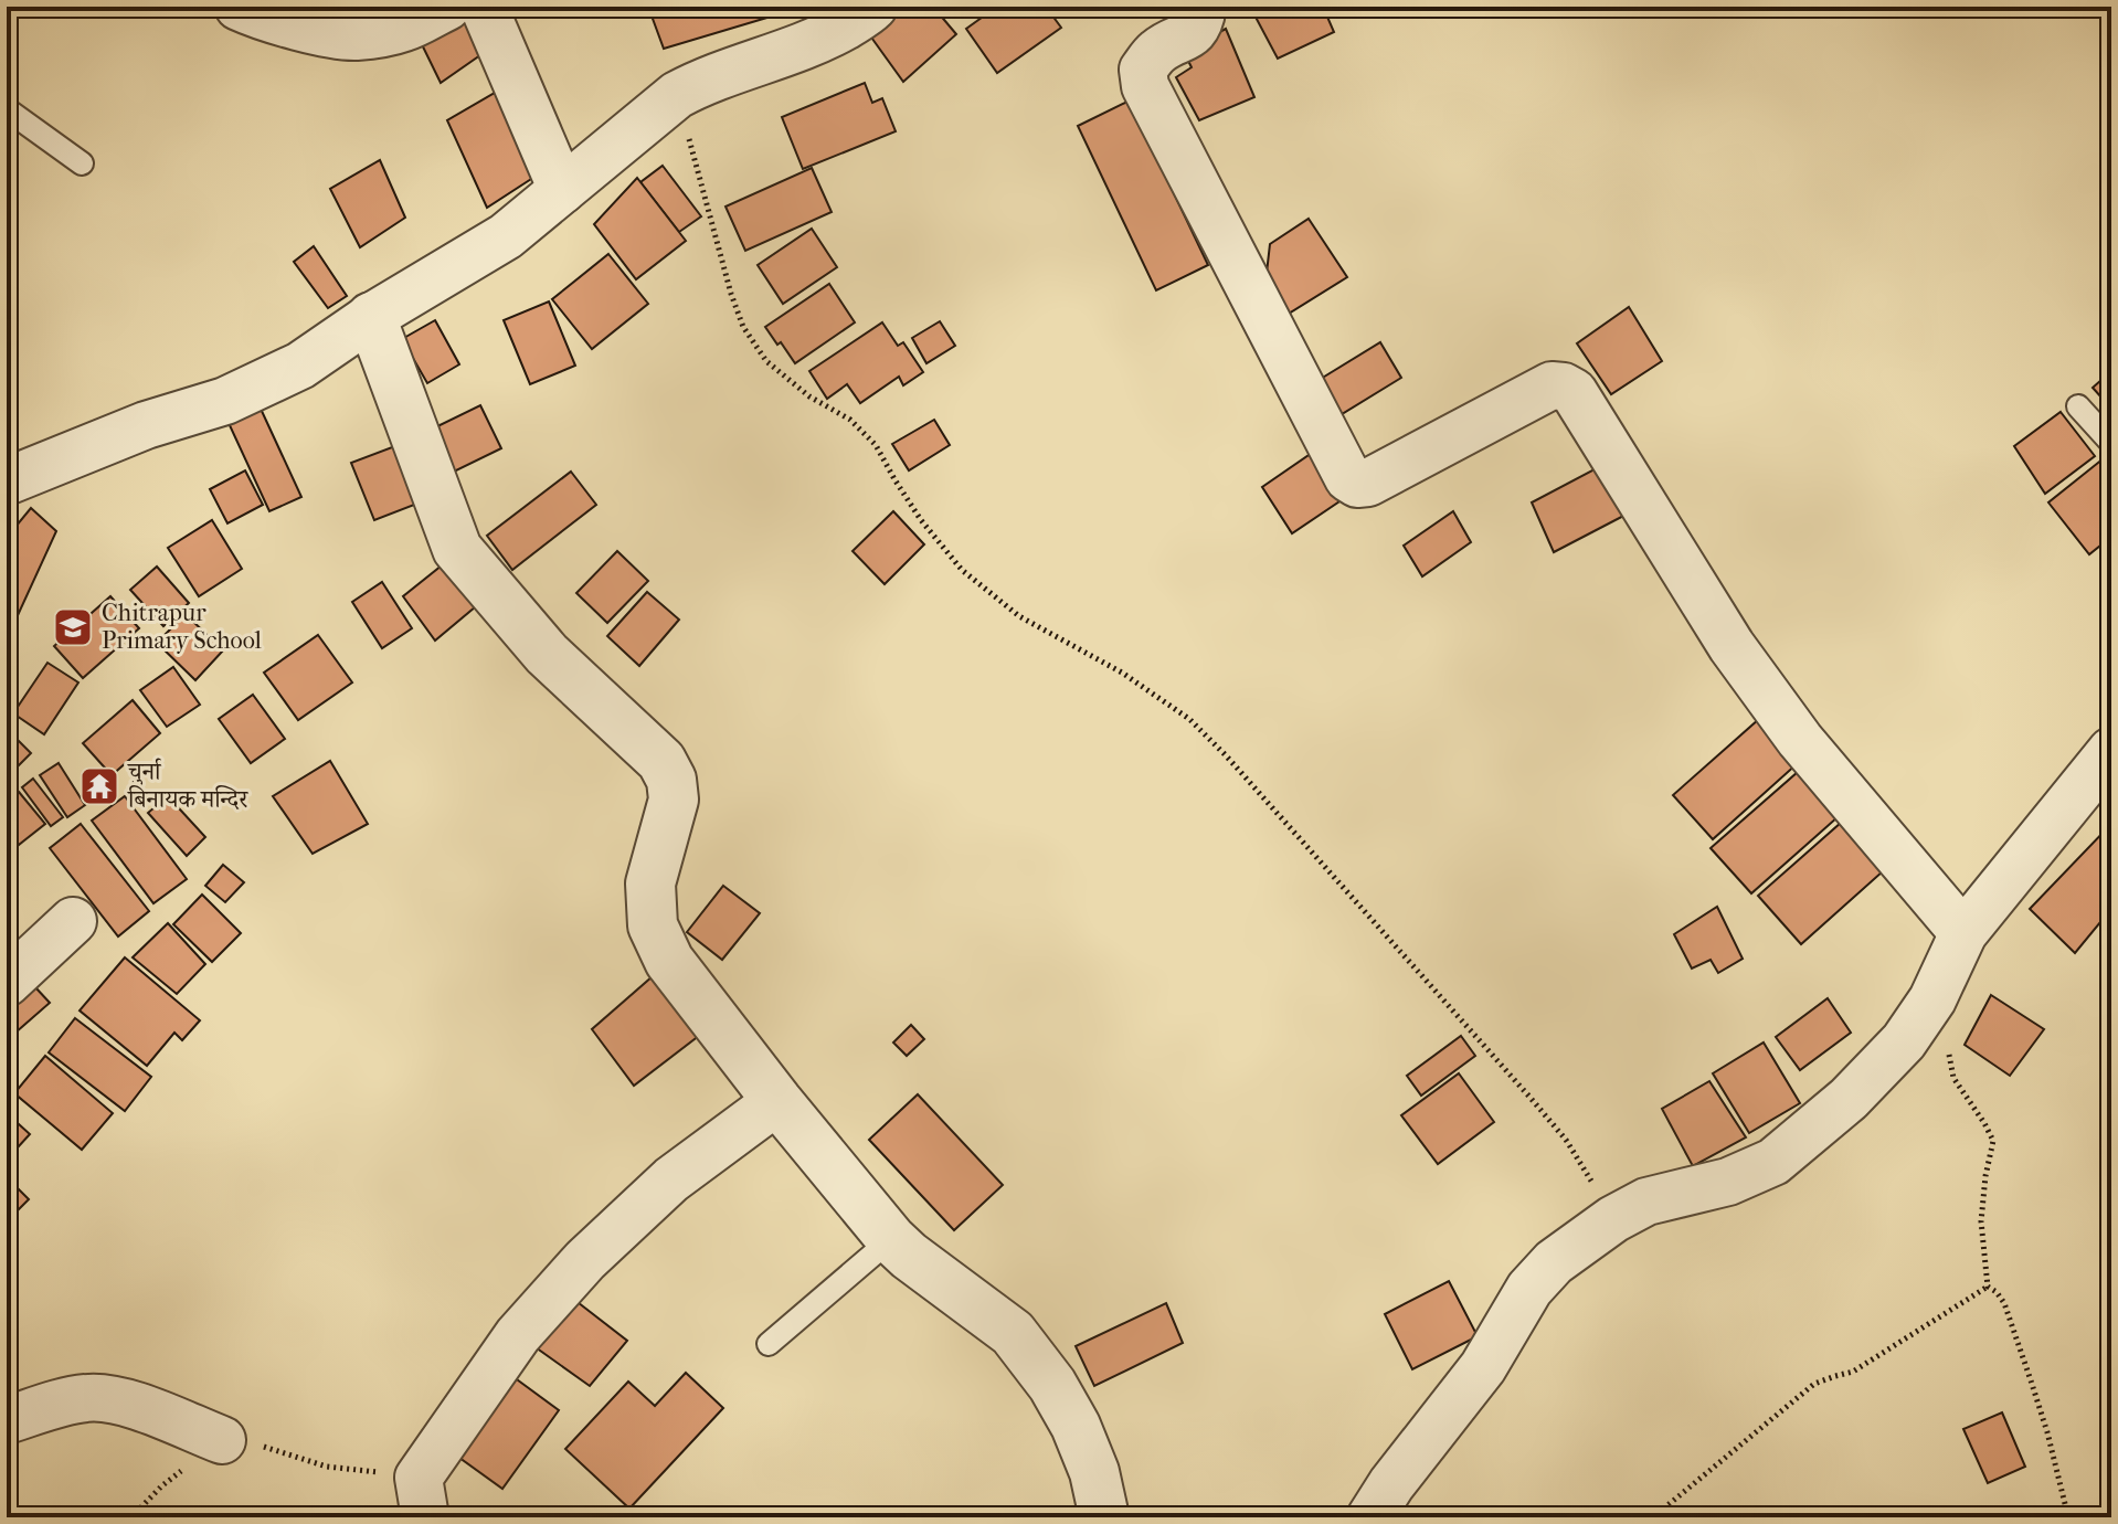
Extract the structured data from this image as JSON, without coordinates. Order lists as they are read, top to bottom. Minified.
{"places":{"school or university":["Chitrapur Primary School"],"temple":["चुर्ना बिनायक मन्दिर"]}}
